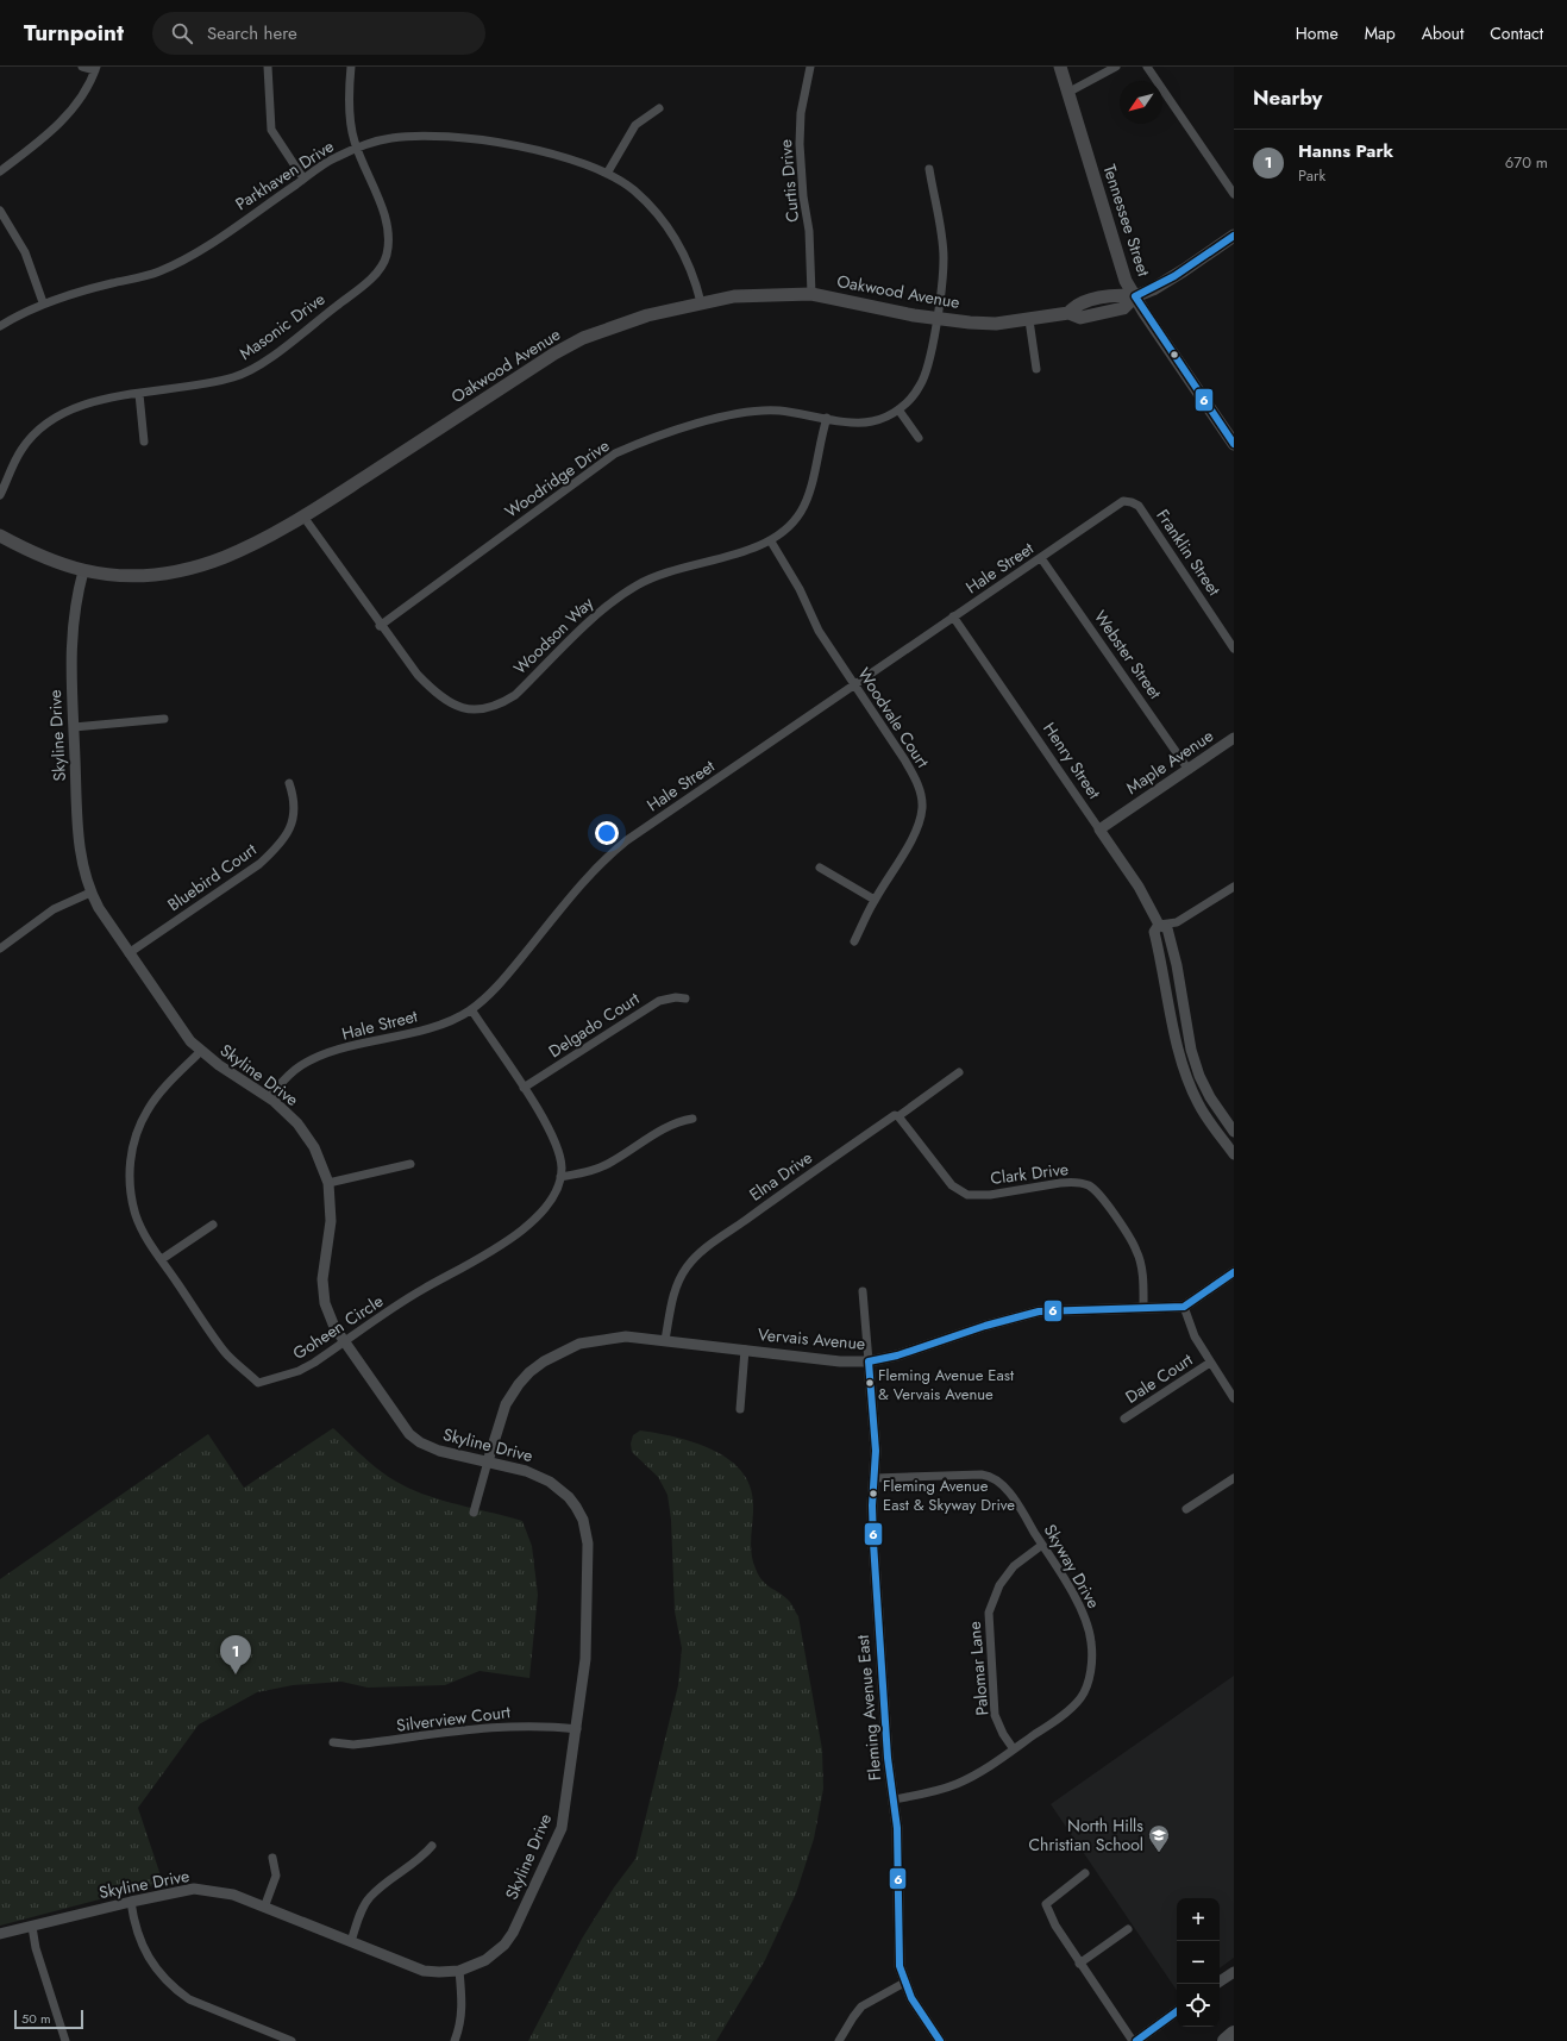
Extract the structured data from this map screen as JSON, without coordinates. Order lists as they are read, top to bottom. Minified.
{"streets":{"main road":["Tennessee Street","Oakwood Avenue"],"street":["Parkhaven Drive","Curtis Drive","Masonic Drive","Woodridge Drive","Franklin Street","Hale Street","Woodson Way","Webster Street","Woodvale Court","Skyline Drive","Henry Street","Maple Avenue","Bluebird Court","Delgado Court","Clark Drive","Elna Drive","Goheen Circle","Vervais Avenue","Dale Court","Skyway Drive","Palomar Lane","Fleming Avenue East","Silverview Court"]},"crossings":[["Parkhaven Drive","Oakwood Avenue"],["Parkhaven Drive","Masonic Drive"],["Curtis Drive","Oakwood Avenue"],["Tennessee Street","Oakwood Avenue"],["Oakwood Avenue","Woodridge Drive"],["Oakwood Avenue","Woodson Way"],["Oakwood Avenue","Skyline Drive"],["Woodridge Drive","Woodson Way"],["Franklin Street","Hale Street"],["Hale Street","Webster Street"],["Hale Street","Woodvale Court"],["Hale Street","Skyline Drive"],["Hale Street","Henry Street"],["Woodson Way","Woodvale Court"],["Webster Street","Maple Avenue"],["Skyline Drive","Bluebird Court"],["Skyline Drive","Goheen Circle"],["Skyline Drive","Vervais Avenue"],["Skyline Drive","Silverview Court"],["Henry Street","Maple Avenue"],["Clark Drive","Elna Drive"],["Clark Drive","Vervais Avenue"],["Elna Drive","Vervais Avenue"],["Vervais Avenue","Fleming Avenue East"],["Skyway Drive","Palomar Lane"],["Skyway Drive","Fleming Avenue East"]],"places":{"other":["Fleming Avenue East & Vervais Avenue","Fleming Avenue East & Skyway Drive"],"school or university":["North Hills Christian School"]},"lines":["transit line 6"],"scale_bar":"50 m","north":"bottom left","page":{"header":"Turnpoint","search":"Search here","nav":["Home","Map","About","Contact"],"heading":"Nearby","list":[{"mark":"1","name":"Hanns Park","note":"Park","value":"670 m"}],"pins":"1","map_buttons":["+","−"],"scale":"50 m"}}
